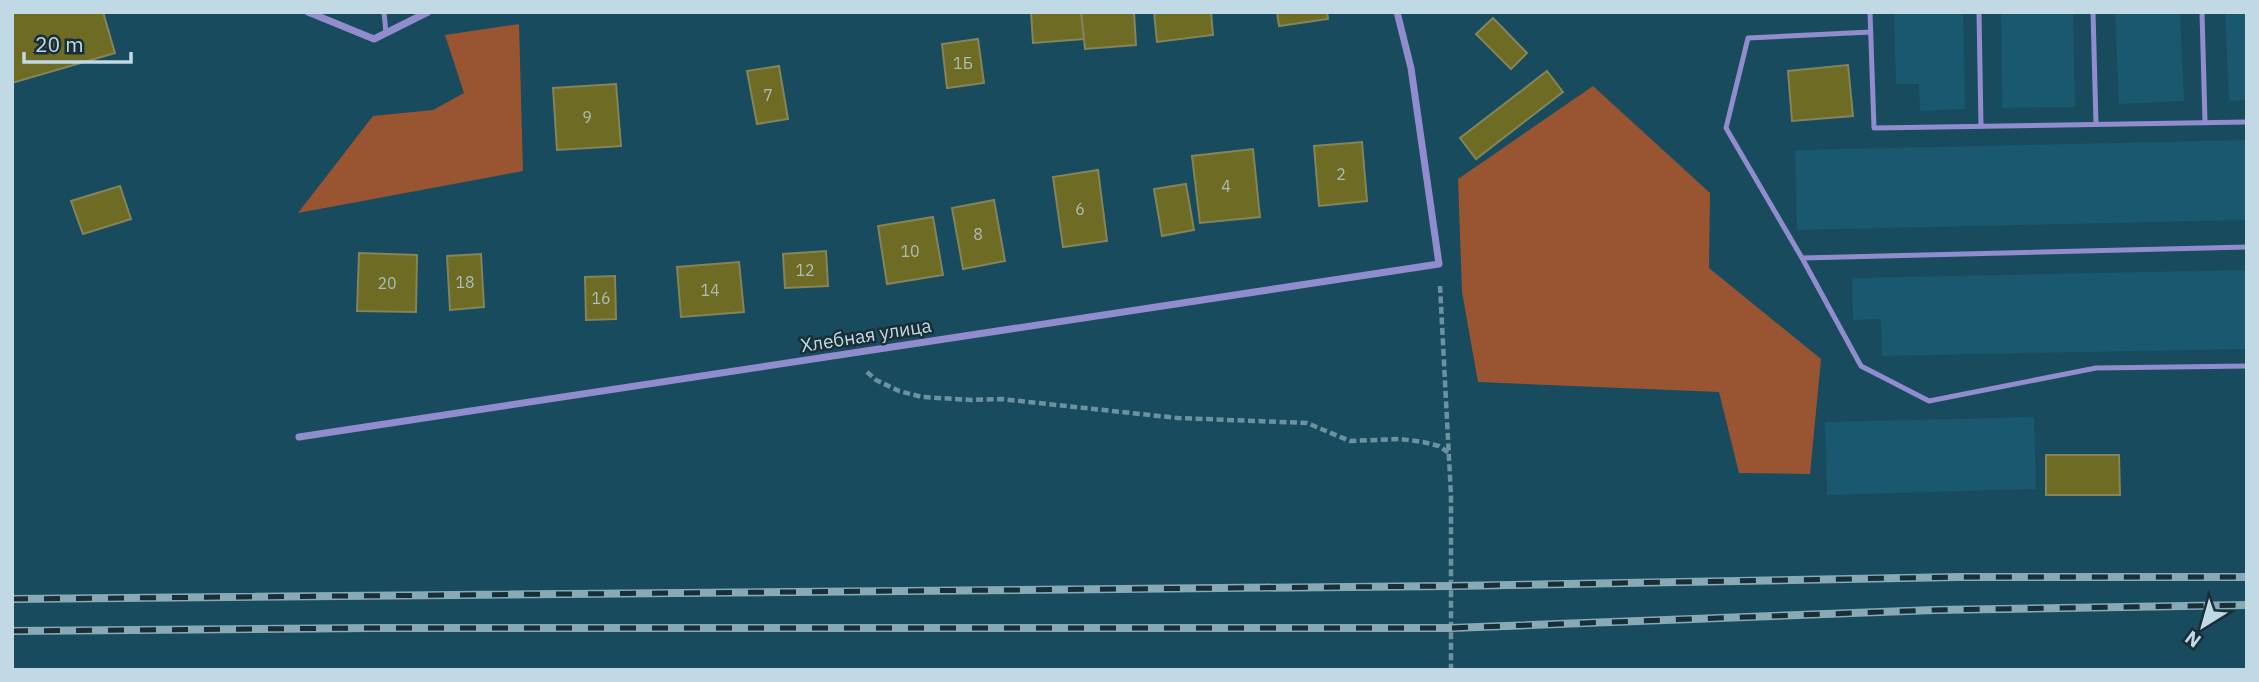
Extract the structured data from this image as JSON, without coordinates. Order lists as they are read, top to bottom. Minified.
{"streets":{"street":["Хлебная улица"]},"house_numbers":["1Б","7","9","2","4","6","8","10","12","18","20","14","16"],"scale_bar":"20 m","north":"bottom left"}
